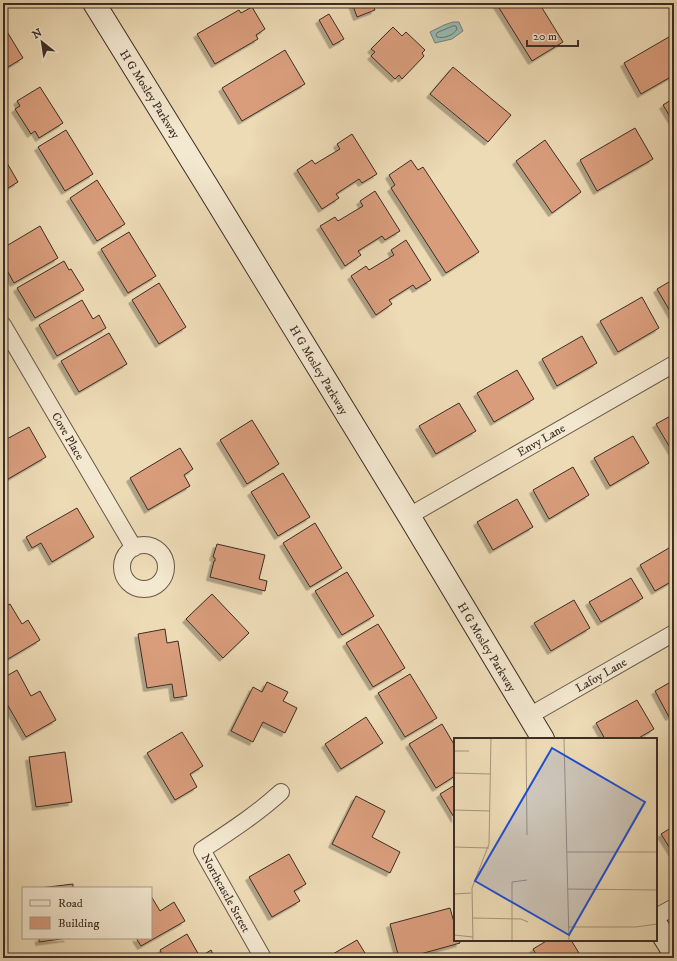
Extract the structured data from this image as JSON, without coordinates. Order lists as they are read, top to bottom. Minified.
{"streets":{"main road":["H G Mosley Parkway"],"street":["Cove Place","Envy Lane","Lafoy Lane","Northcastle Street"]},"crossings":[["H G Mosley Parkway","Envy Lane"],["H G Mosley Parkway","Lafoy Lane"]],"legend":["Road","Building"],"scale_bar":"20 m","north":"top left"}
